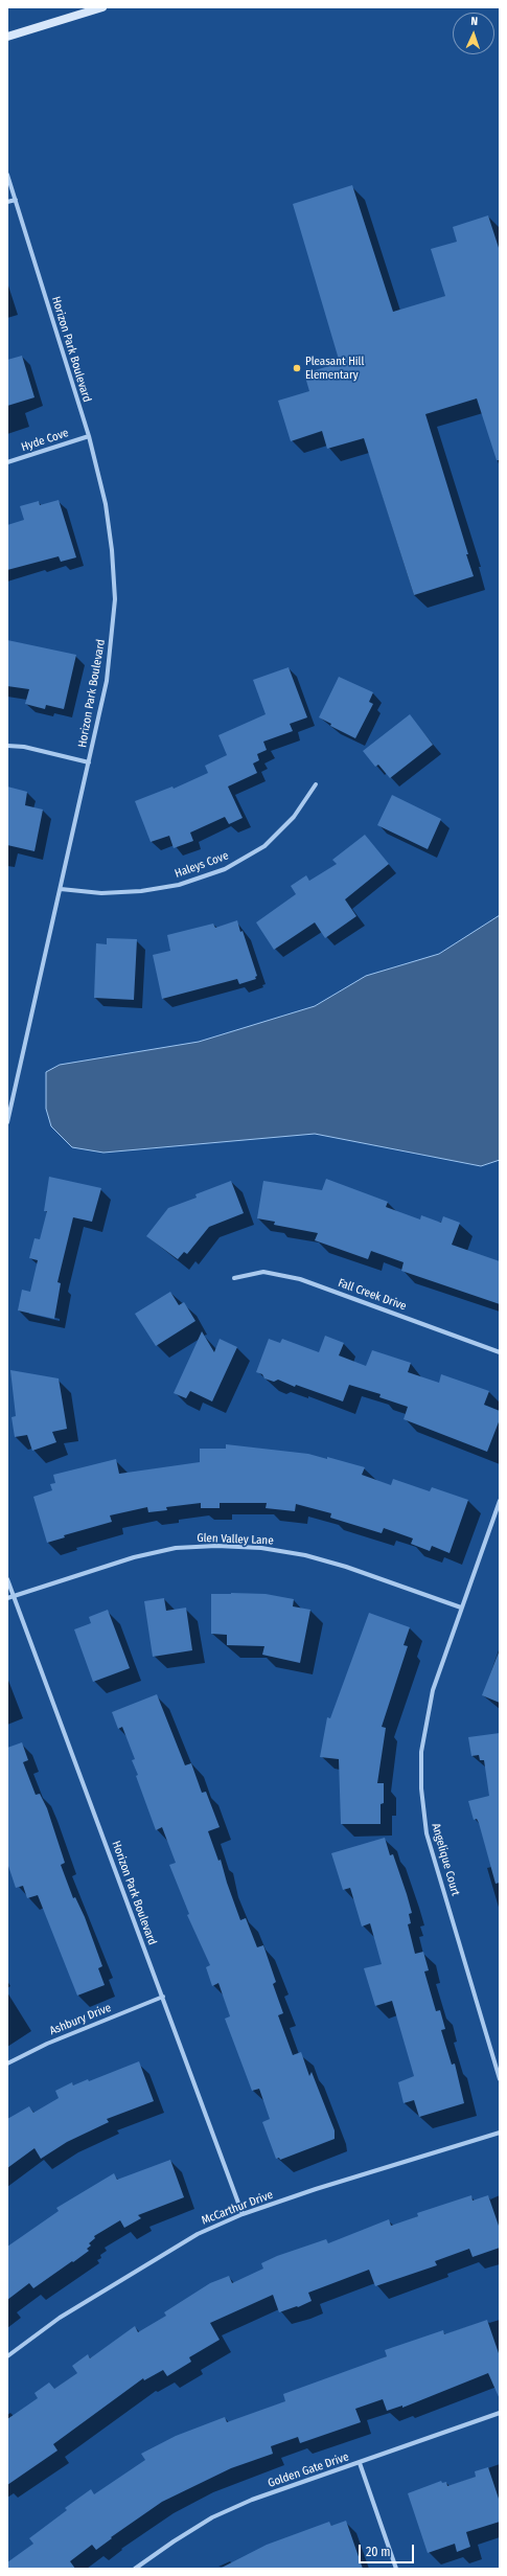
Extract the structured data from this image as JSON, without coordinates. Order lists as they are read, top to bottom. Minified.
{"streets":{"street":["Horizon Park Boulevard","Hyde Cove","Haleys Cove","Fall Creek Drive","Glen Valley Lane","Angelique Court","Ashbury Drive","McCarthur Drive","Golden Gate Drive"]},"crossings":[["Horizon Park Boulevard","Hyde Cove"],["Horizon Park Boulevard","Haleys Cove"],["Horizon Park Boulevard","Glen Valley Lane"],["Horizon Park Boulevard","Ashbury Drive"],["Horizon Park Boulevard","McCarthur Drive"],["Glen Valley Lane","Angelique Court"]],"places":["Pleasant Hill Elementary"],"scale_bar":"20 m","north":"top"}
